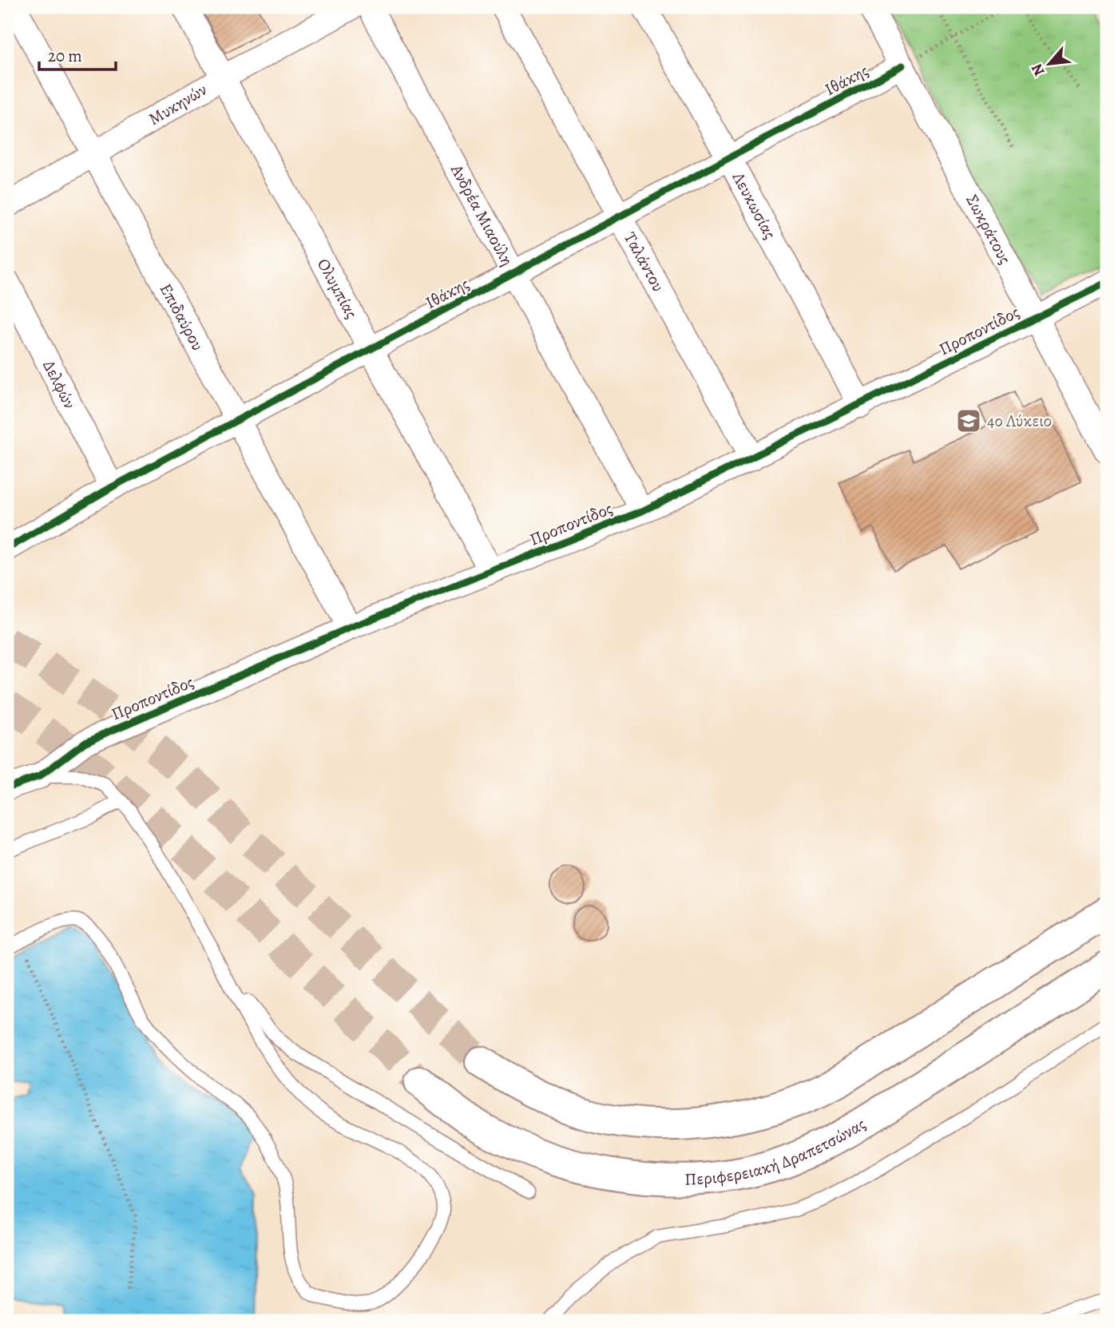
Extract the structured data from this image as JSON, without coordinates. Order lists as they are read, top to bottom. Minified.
{"streets":{"main road":["Περιφερειακή Δραπετσώνας"],"street":["Ιθάκης","Μυκηνών","Λευκωσίας","Ανδρέα Μιαούλη","Σωκράτους","Ταλάντου","Ολυμπίας","Επιδαύρου","Προποντίδος","Δελφών"]},"crossings":[["Ιθάκης","Λευκωσίας"],["Ιθάκης","Ανδρέα Μιαούλη"],["Ιθάκης","Σωκράτους"],["Ιθάκης","Ταλάντου"],["Ιθάκης","Ολυμπίας"],["Ιθάκης","Επιδαύρου"],["Ιθάκης","Δελφών"],["Μυκηνών","Ολυμπίας"],["Μυκηνών","Επιδαύρου"],["Λευκωσίας","Προποντίδος"],["Ανδρέα Μιαούλη","Προποντίδος"],["Σωκράτους","Προποντίδος"],["Ταλάντου","Προποντίδος"],["Ολυμπίας","Προποντίδος"],["Επιδαύρου","Προποντίδος"]],"places":{"school or university":["4ο Λύκειο"]},"scale_bar":"20 m","north":"bottom left"}
